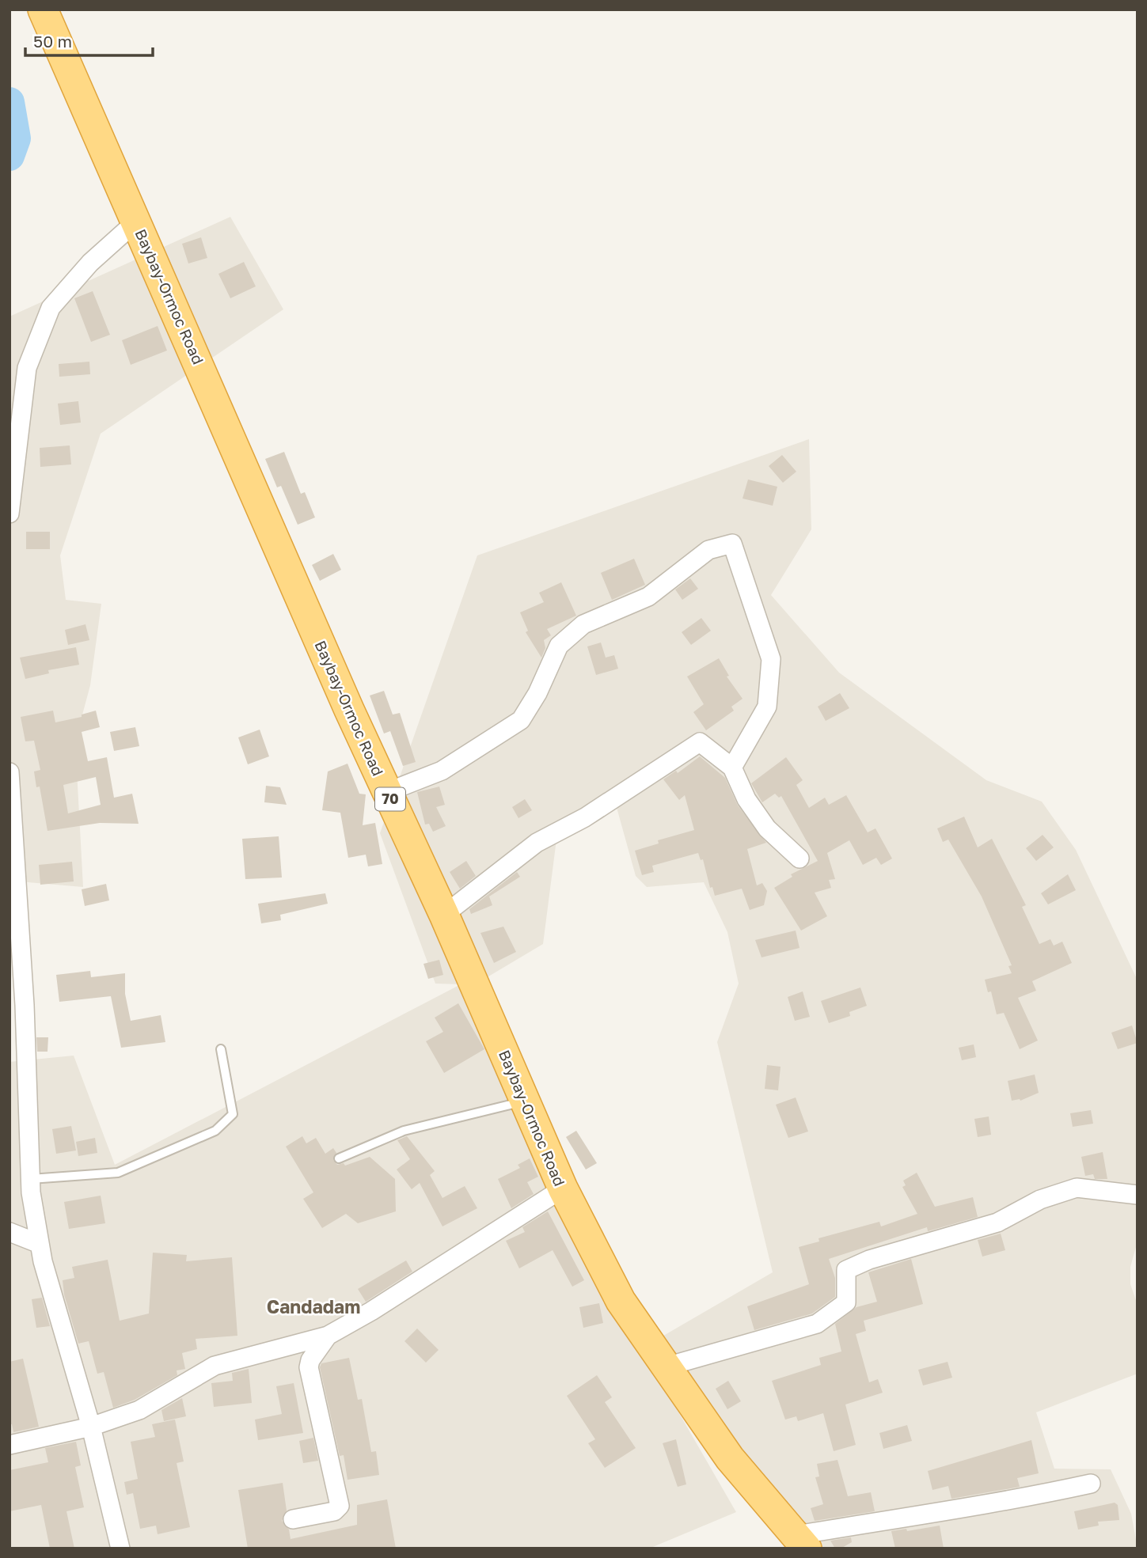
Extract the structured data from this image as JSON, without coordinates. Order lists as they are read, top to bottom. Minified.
{"streets":{"highway":["Baybay-Ormoc Road","70"]},"districts":["Candadam"],"scale_bar":"50 m"}
